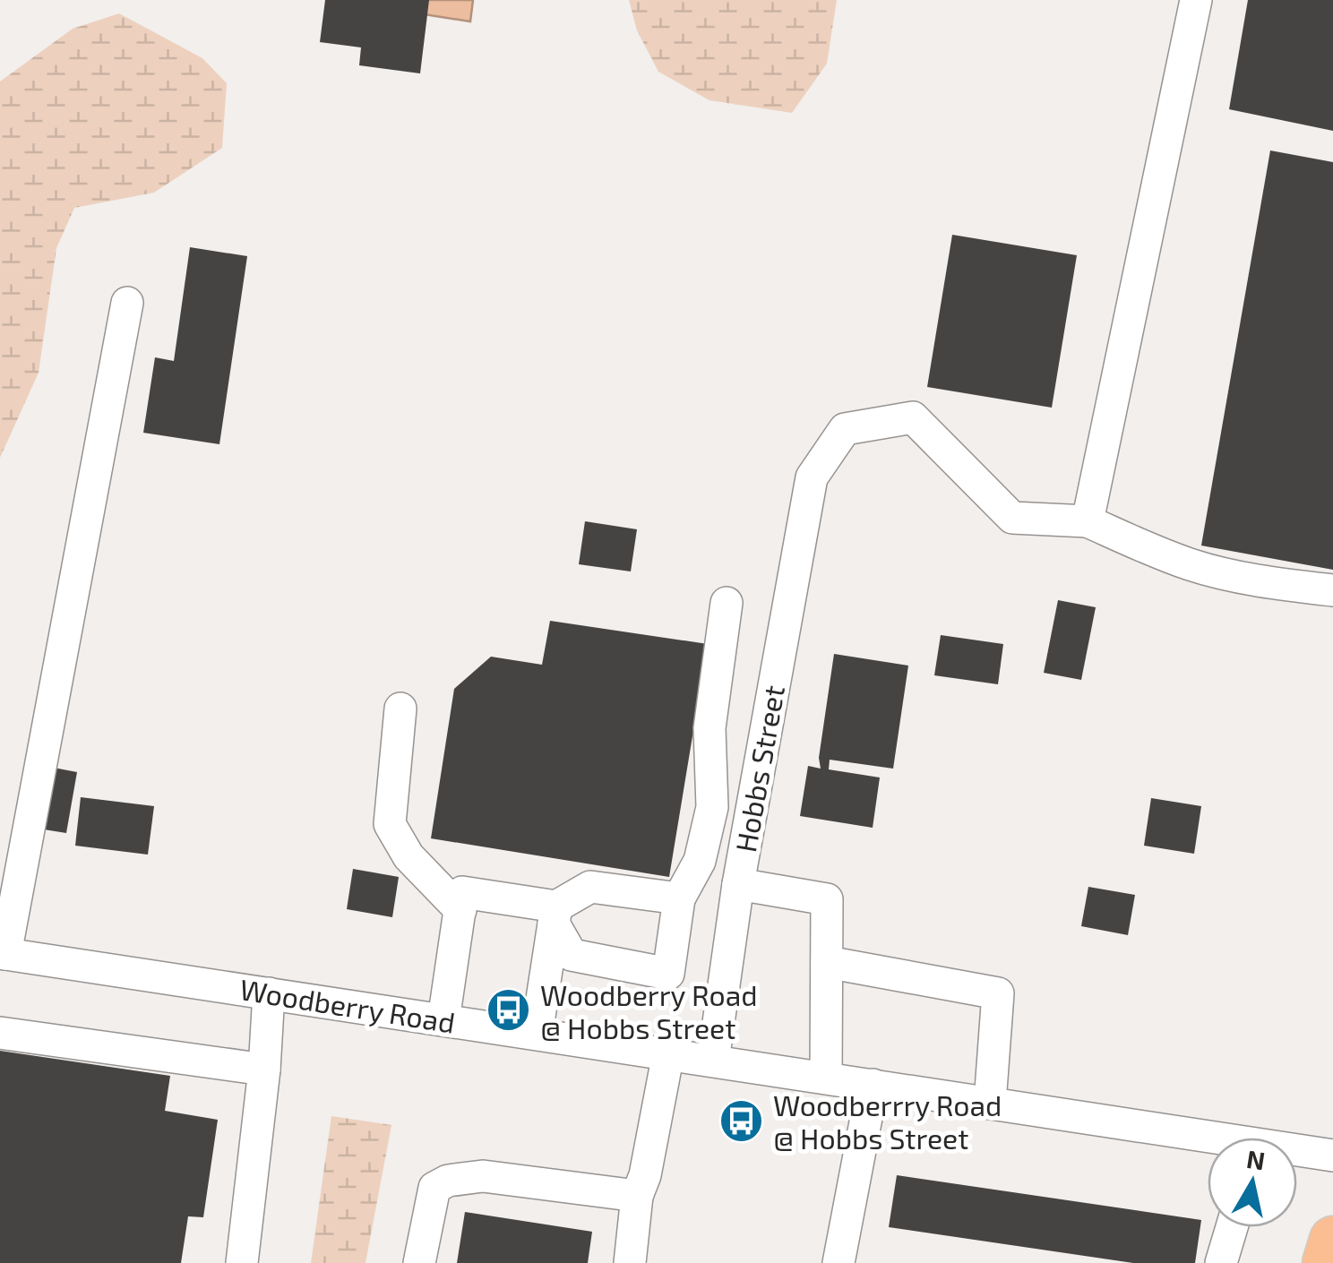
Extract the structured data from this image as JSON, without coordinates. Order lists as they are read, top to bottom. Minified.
{"streets":{"street":["Hobbs Street","Woodberry Road"]},"crossings":[["Hobbs Street","Woodberry Road"]],"places":{"bus stop":["Woodberry Road @ Hobbs Street","Woodberrry Road @ Hobbs Street"]},"north":"top"}
